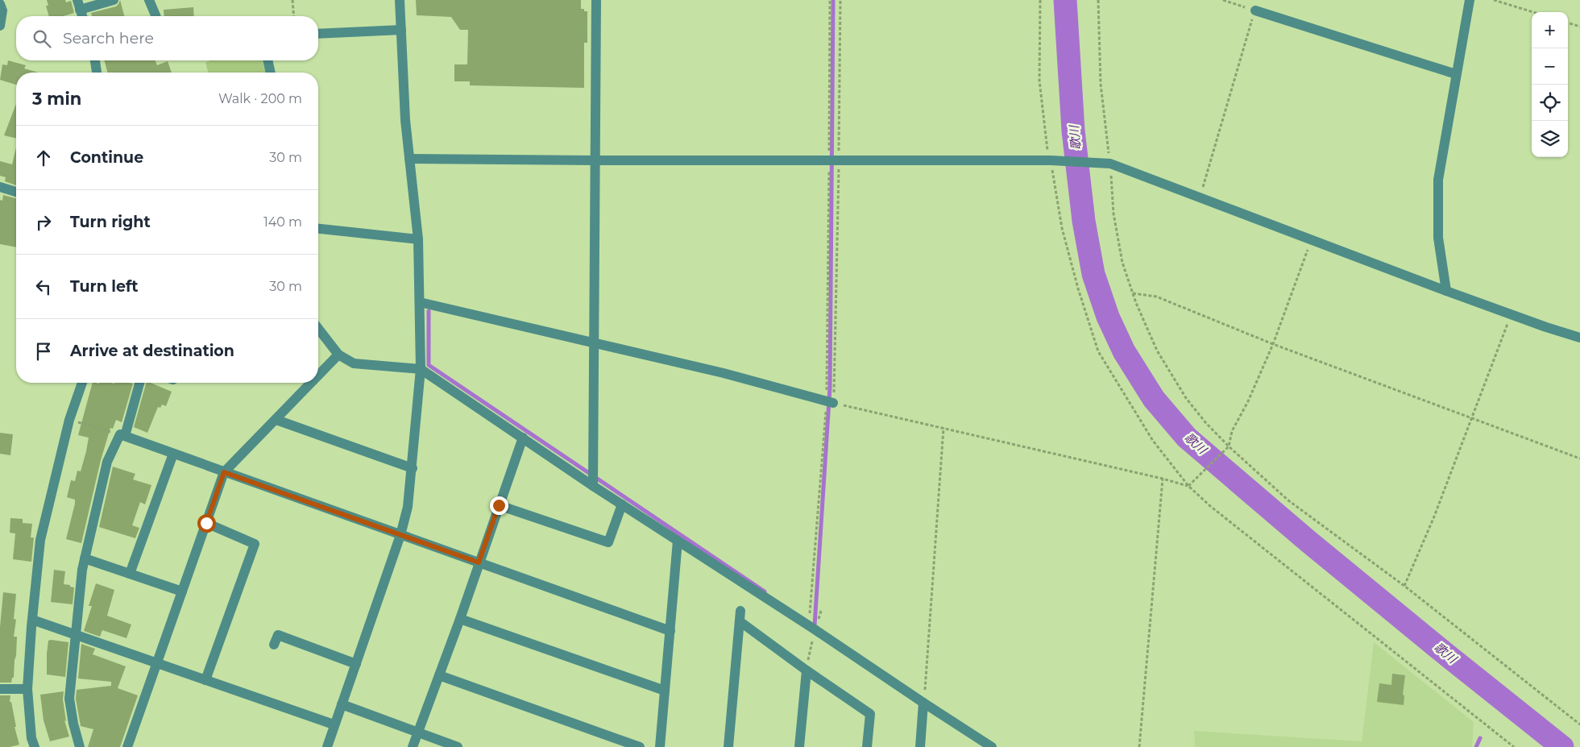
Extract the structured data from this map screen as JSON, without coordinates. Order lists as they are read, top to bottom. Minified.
{"water":["歌川"],"page":{"map_buttons":["+","−"],"search":"Search here","heading":["3 min","Walk · 200 m"],"list":[["Continue","30 m"],["Turn right","140 m"],["Turn left","30 m"],"Arrive at destination"]}}
